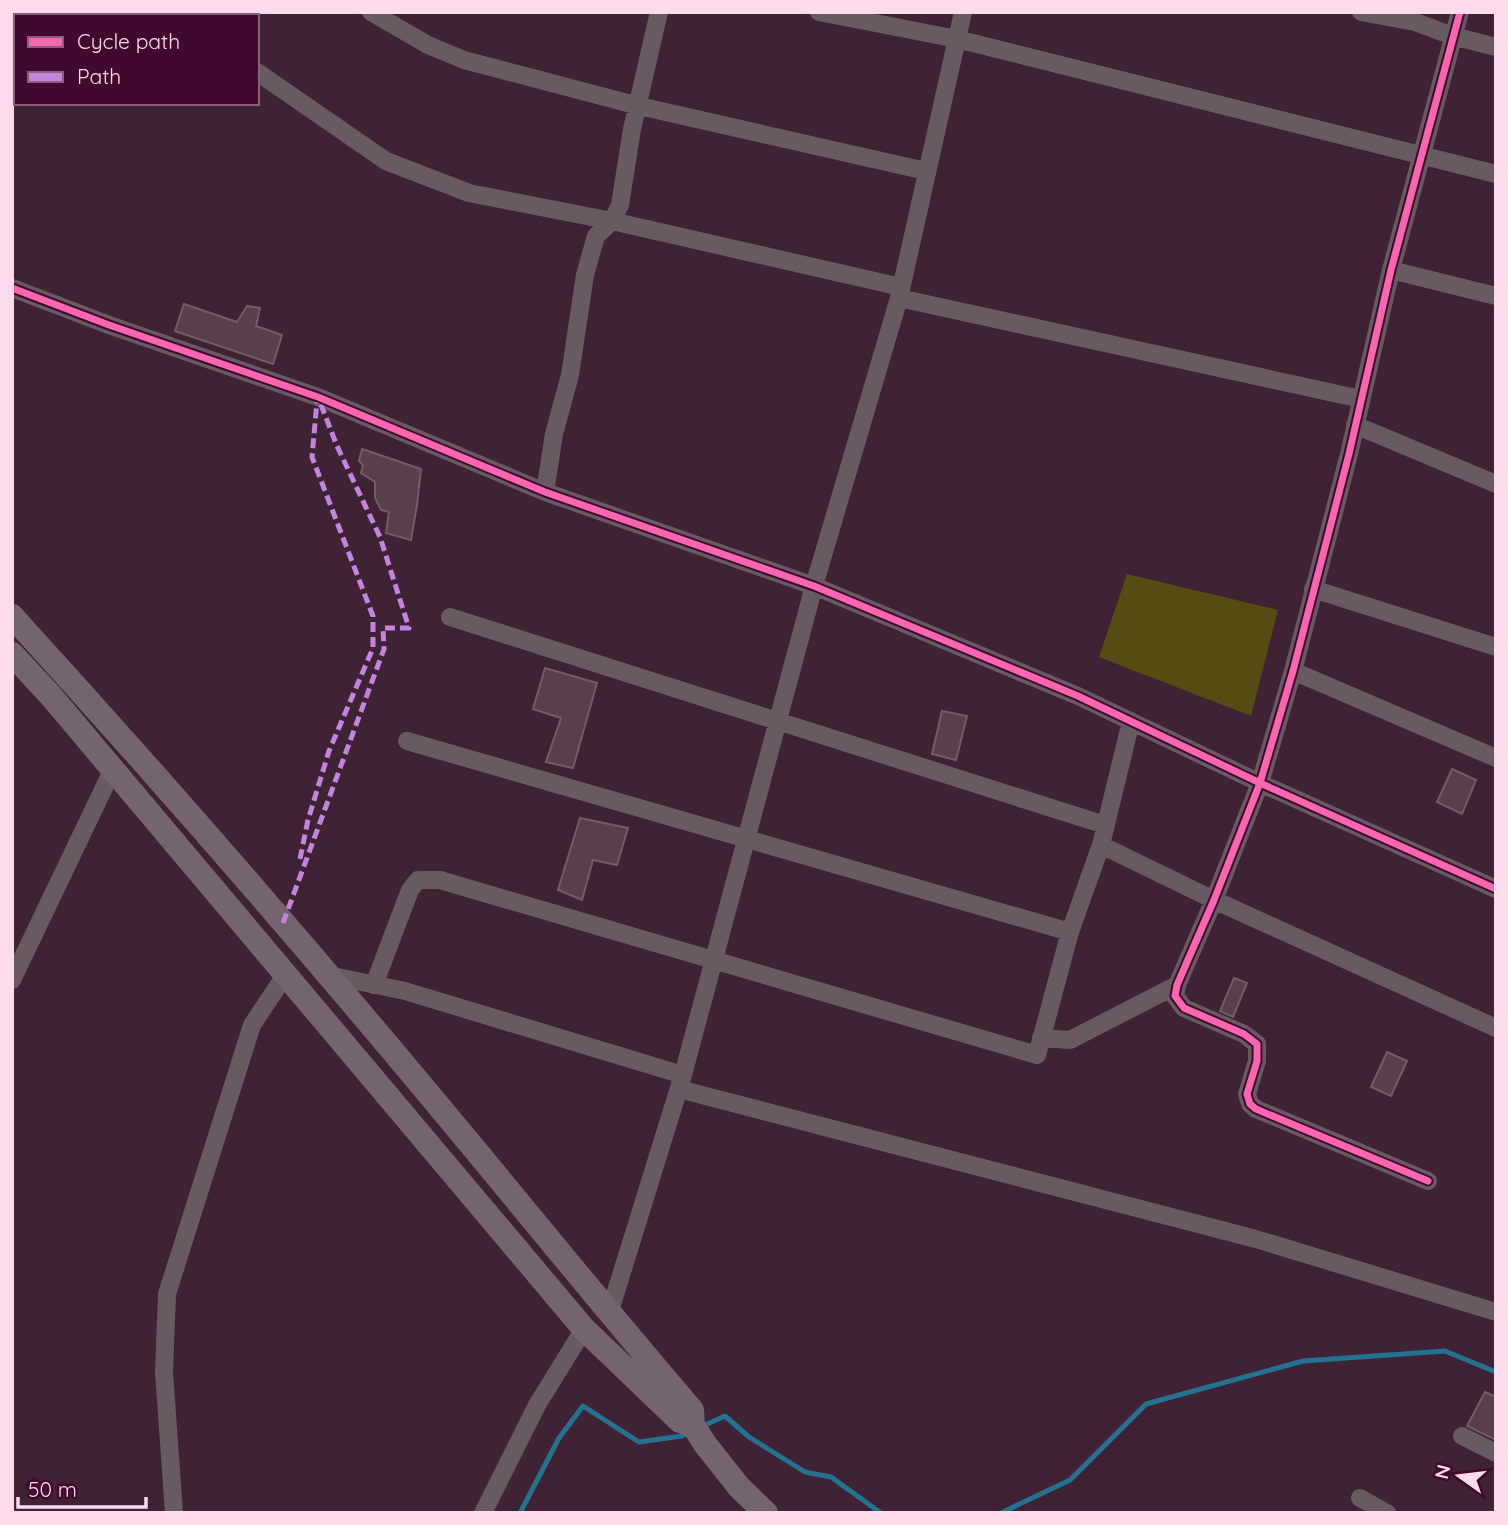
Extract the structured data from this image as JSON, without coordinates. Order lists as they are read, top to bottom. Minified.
{"legend":["Cycle path","Path"],"scale_bar":"50 m","north":"left"}
